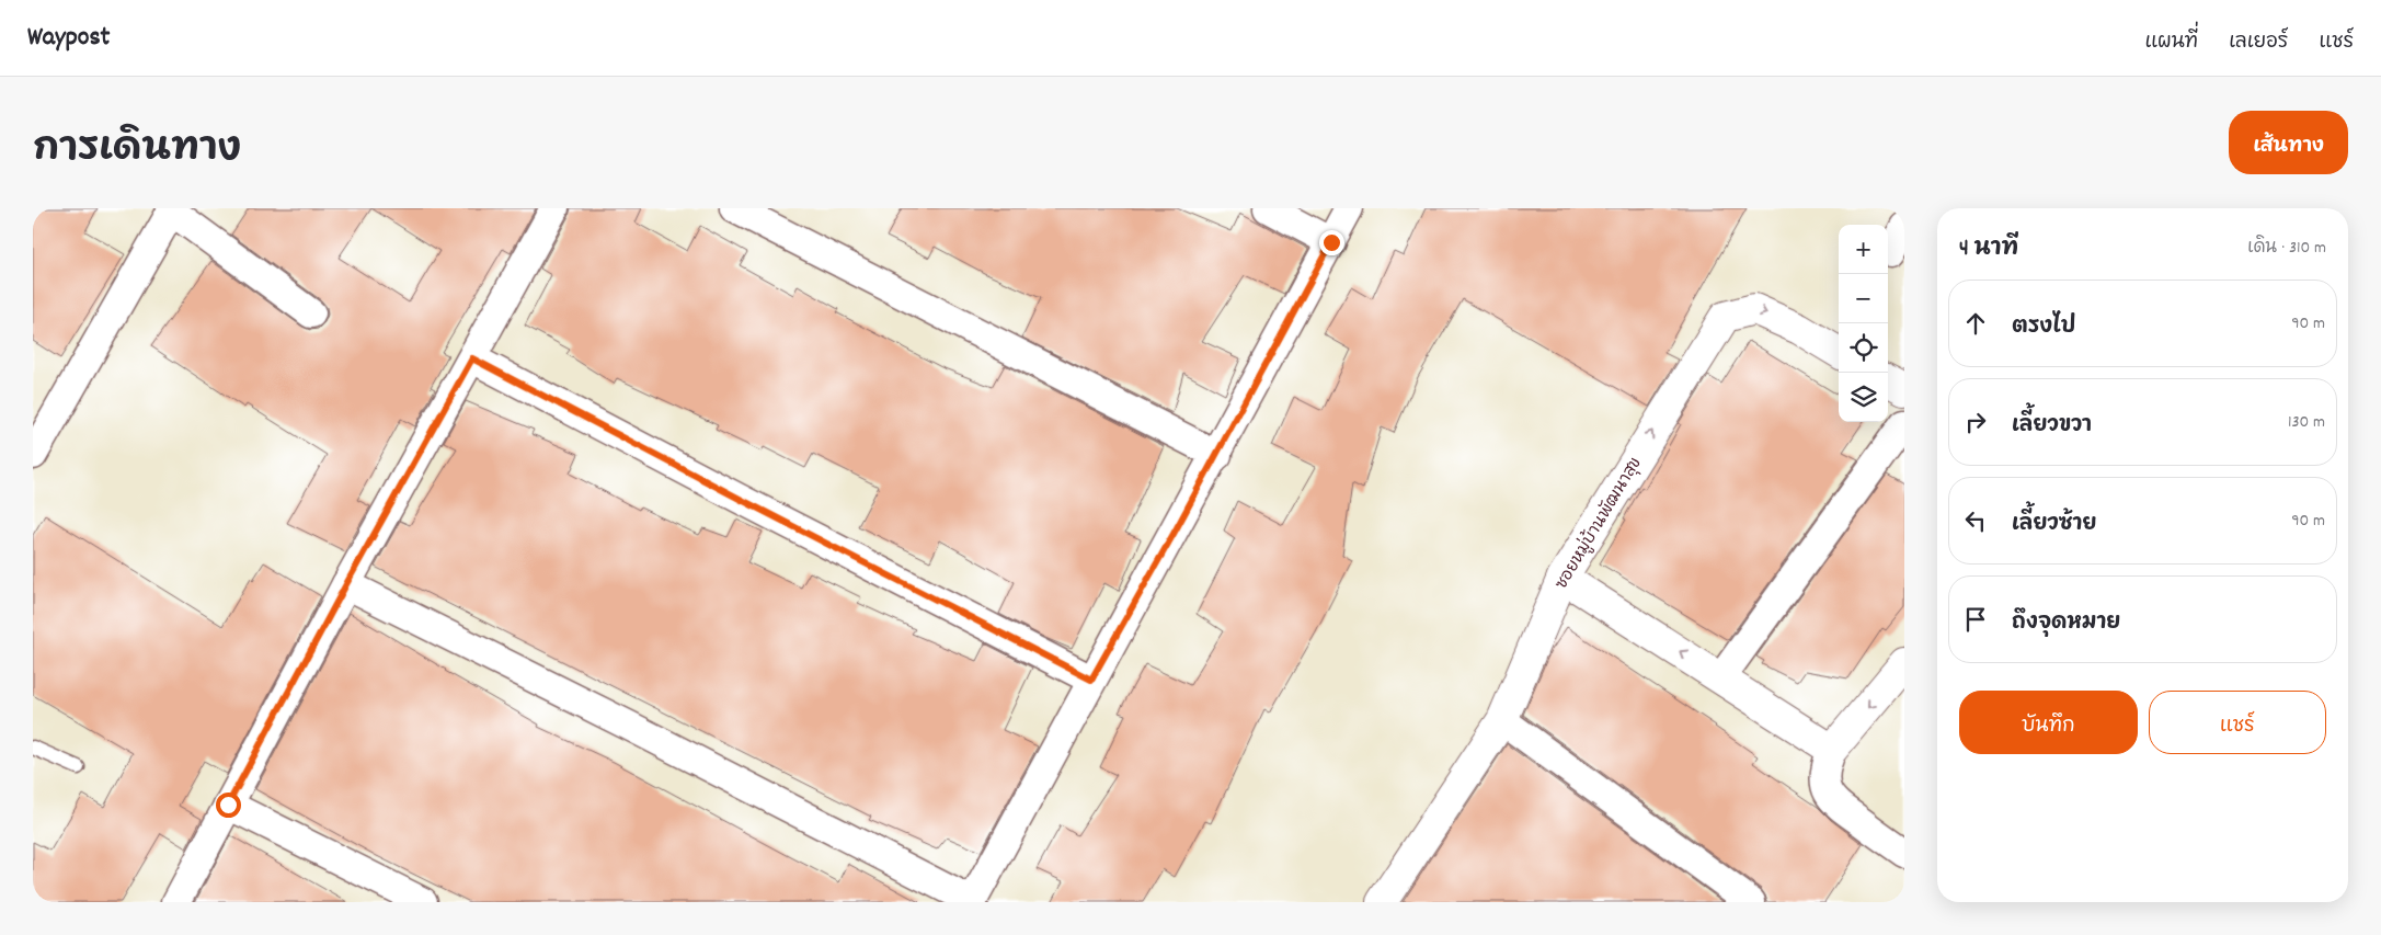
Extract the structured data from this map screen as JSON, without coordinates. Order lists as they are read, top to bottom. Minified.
{"streets":{"street":["ซอยหมู่บ้านพัฒนาสุข"]},"page":{"header":"Waypost","nav":["แผนที่","เลเยอร์","แชร์"],"title":"การเดินทาง","buttons":["เส้นทาง",["บันทึก","แชร์"]],"heading":["4 นาที","เดิน · 310 m"],"map_buttons":["+","−"],"list":[["ตรงไป","90 m"],["เลี้ยวขวา","130 m"],["เลี้ยวซ้าย","90 m"],"ถึงจุดหมาย"]}}
